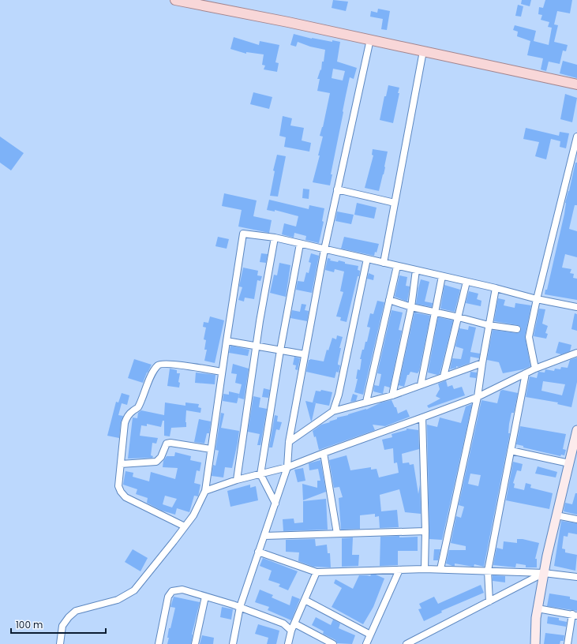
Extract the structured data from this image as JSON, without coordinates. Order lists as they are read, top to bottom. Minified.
{"scale_bar":"100 m"}
